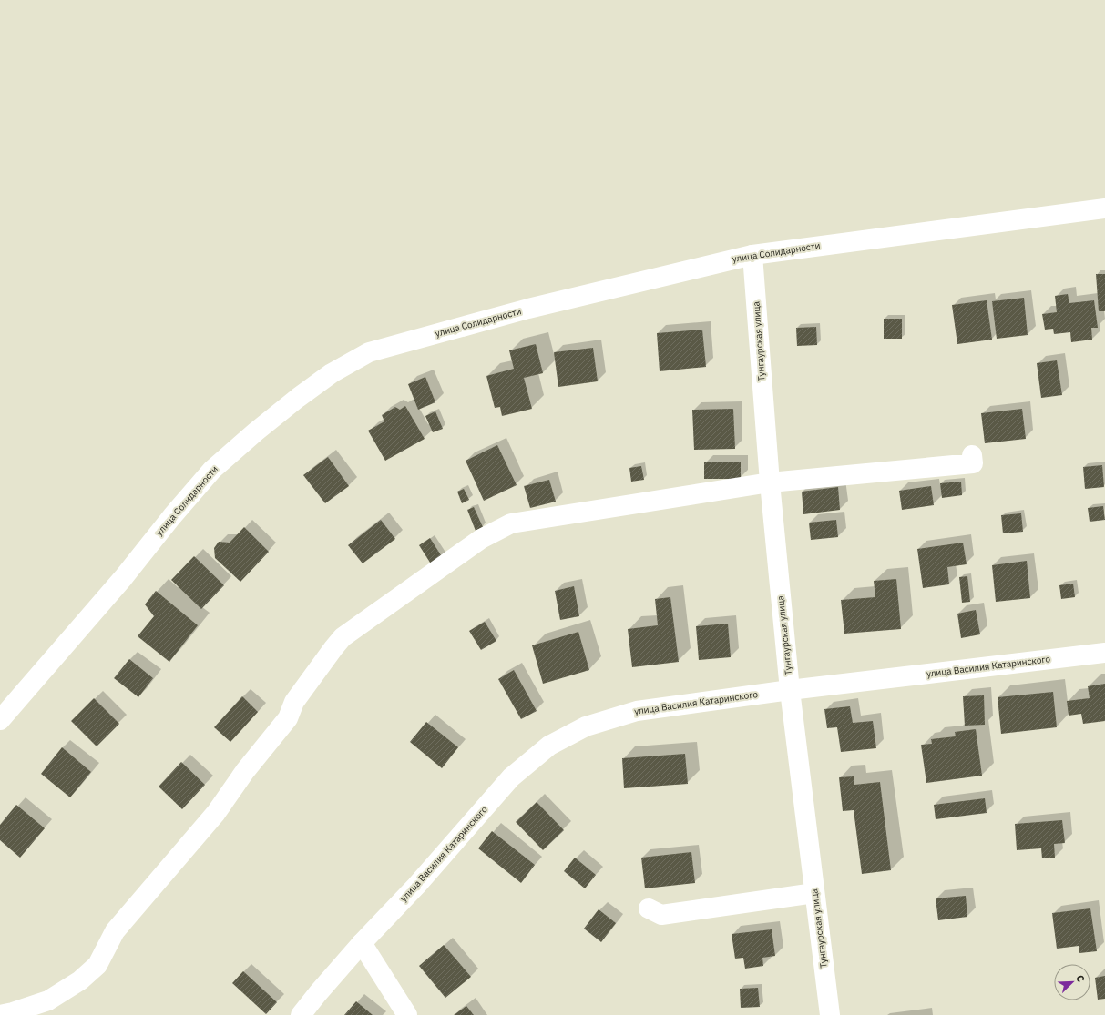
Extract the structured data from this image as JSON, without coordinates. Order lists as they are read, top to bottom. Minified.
{"streets":{"street":["улица Солидарности","Тунгаурская улица","улица Василия Катаринского"]},"crossings":[["улица Солидарности","Тунгаурская улица"],["Тунгаурская улица","улица Василия Катаринского"]],"north":"top right"}
